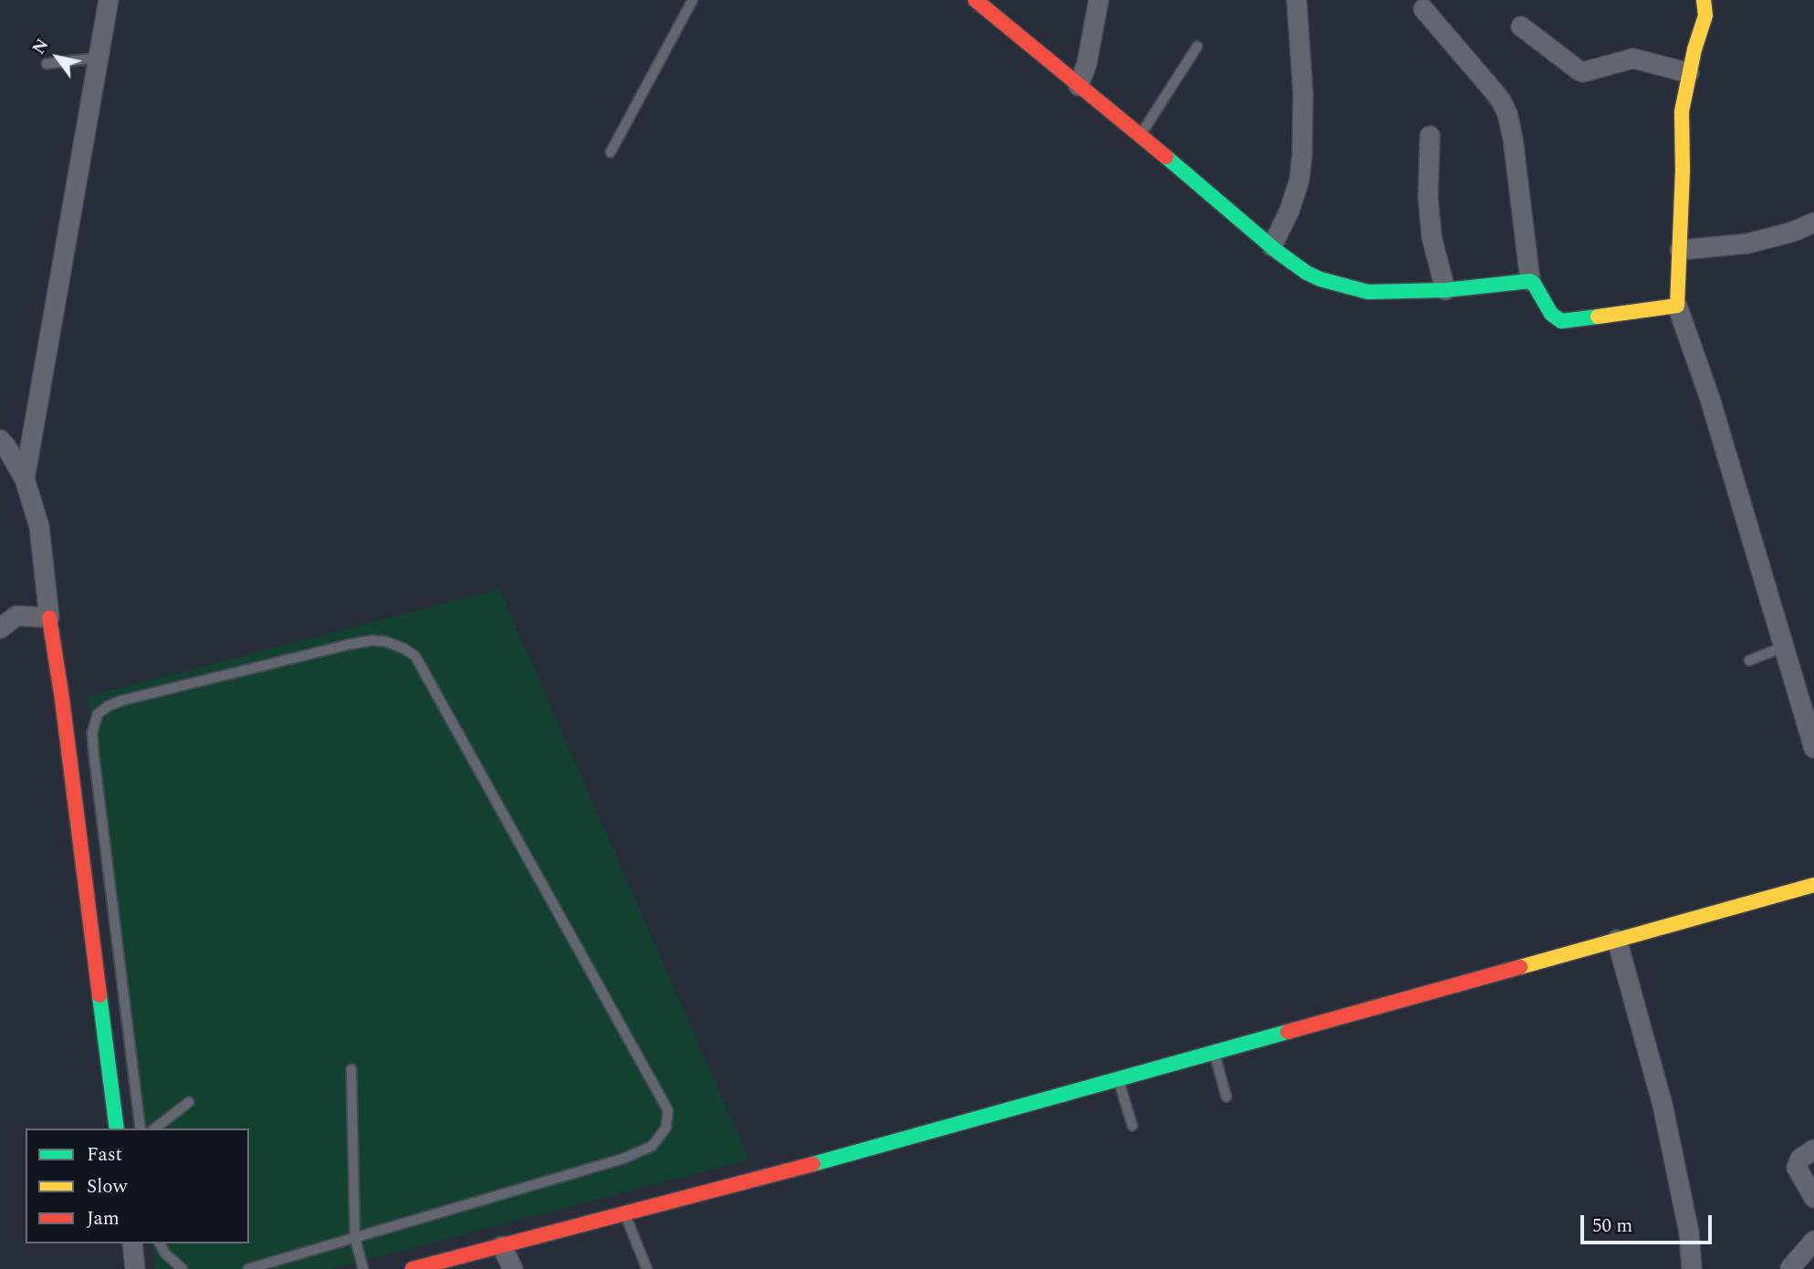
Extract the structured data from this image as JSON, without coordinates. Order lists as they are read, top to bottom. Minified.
{"legend":["Fast","Slow","Jam"],"scale_bar":"50 m","north":"top left"}
